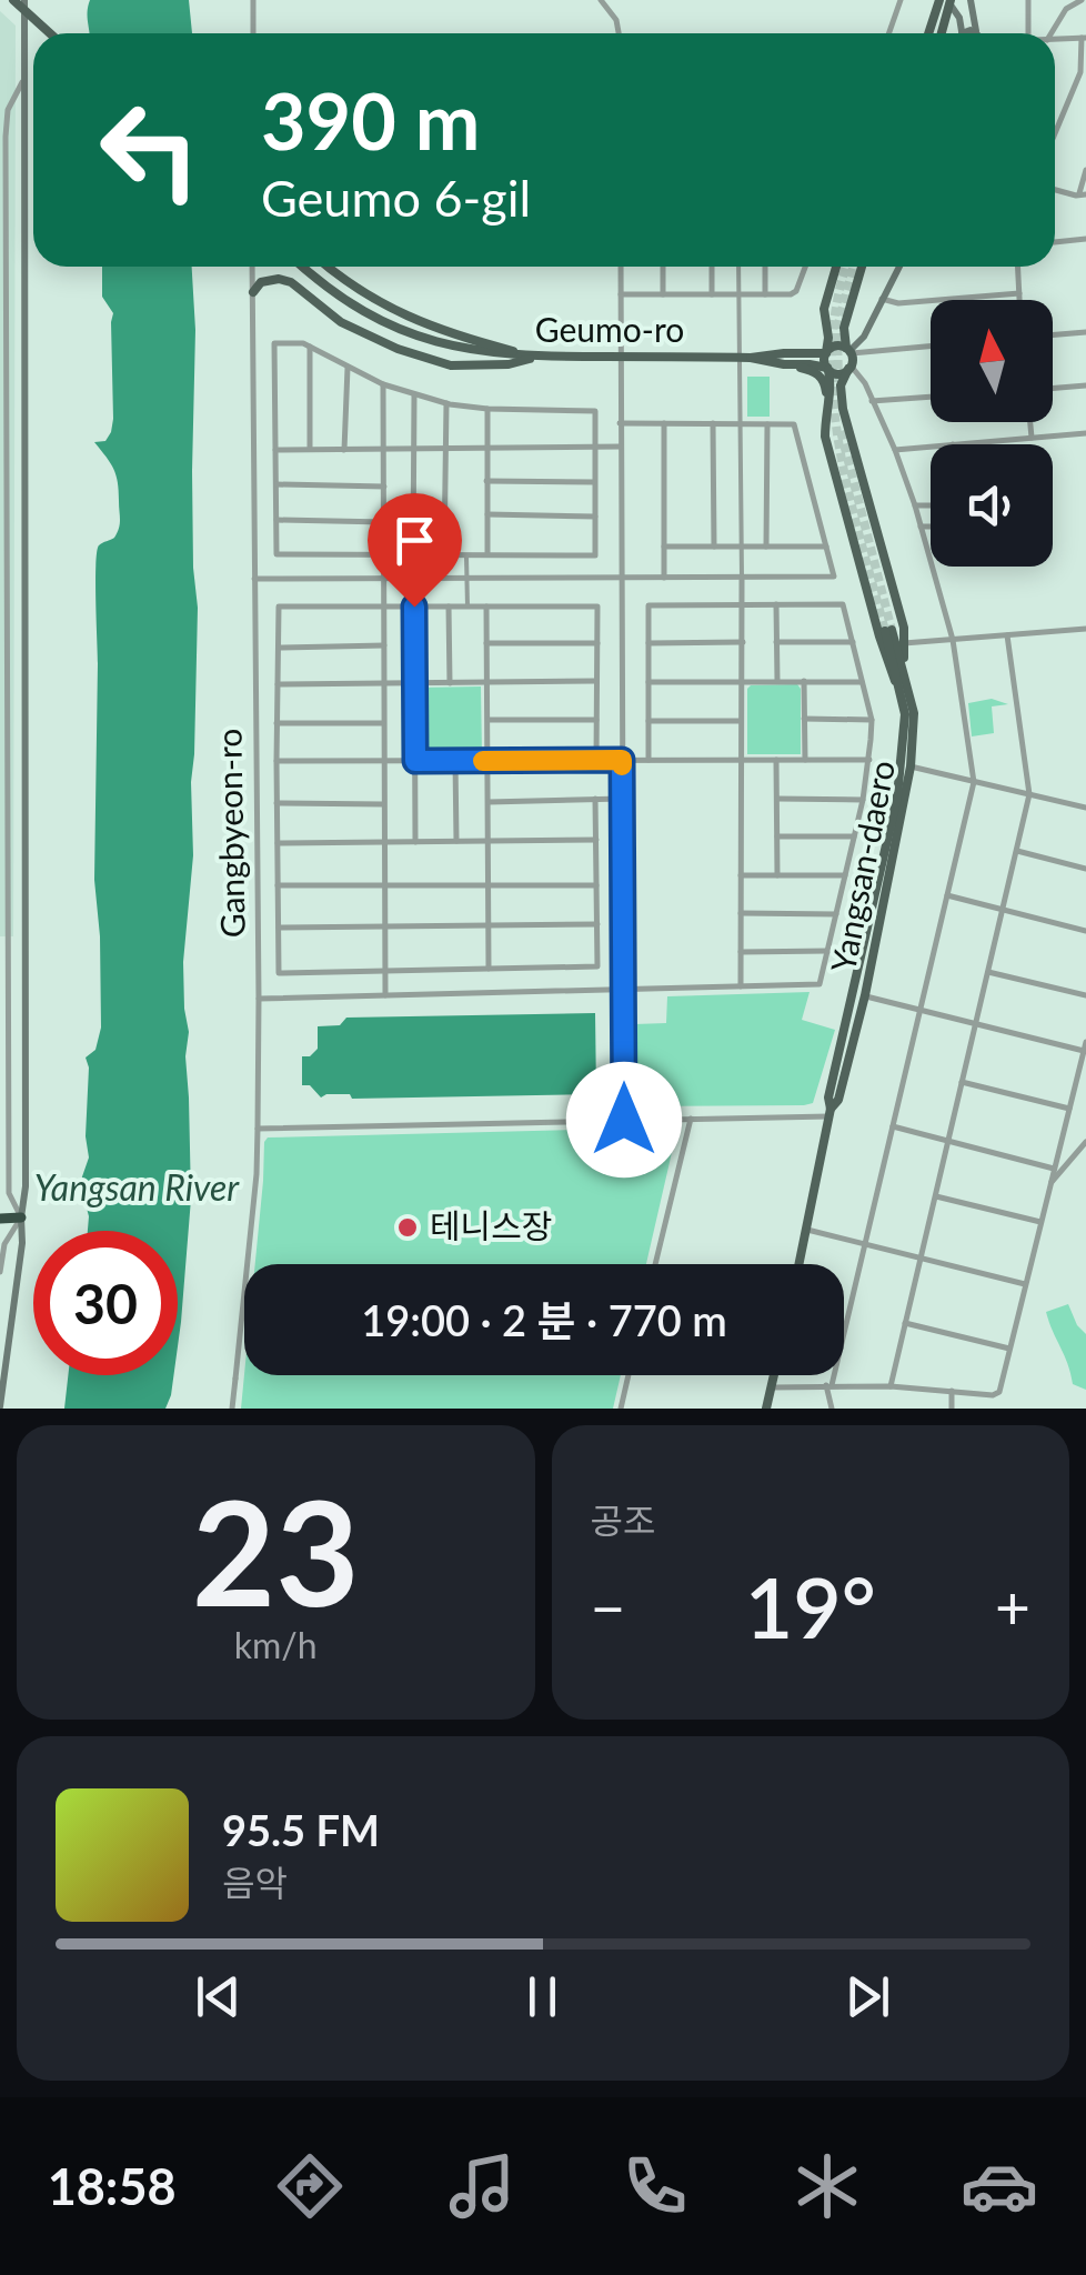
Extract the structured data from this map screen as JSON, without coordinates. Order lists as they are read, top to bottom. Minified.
{"streets":{"main road":["Geumo-ro","Yangsan-daero"],"street":["Gangbyeon-ro"]},"water":["Yangsan River"],"places":["테니스장"],"north":"top","page":{"turn":["390 m","Geumo 6-gil"],"limit":"30","trip":"19:00 · 2 분 · 770 m","tile":[["23","km/h"],"공조"],"heat":["−","19°","+"],"song":["95.5 FM","음악"],"tabs":"18:58"}}
